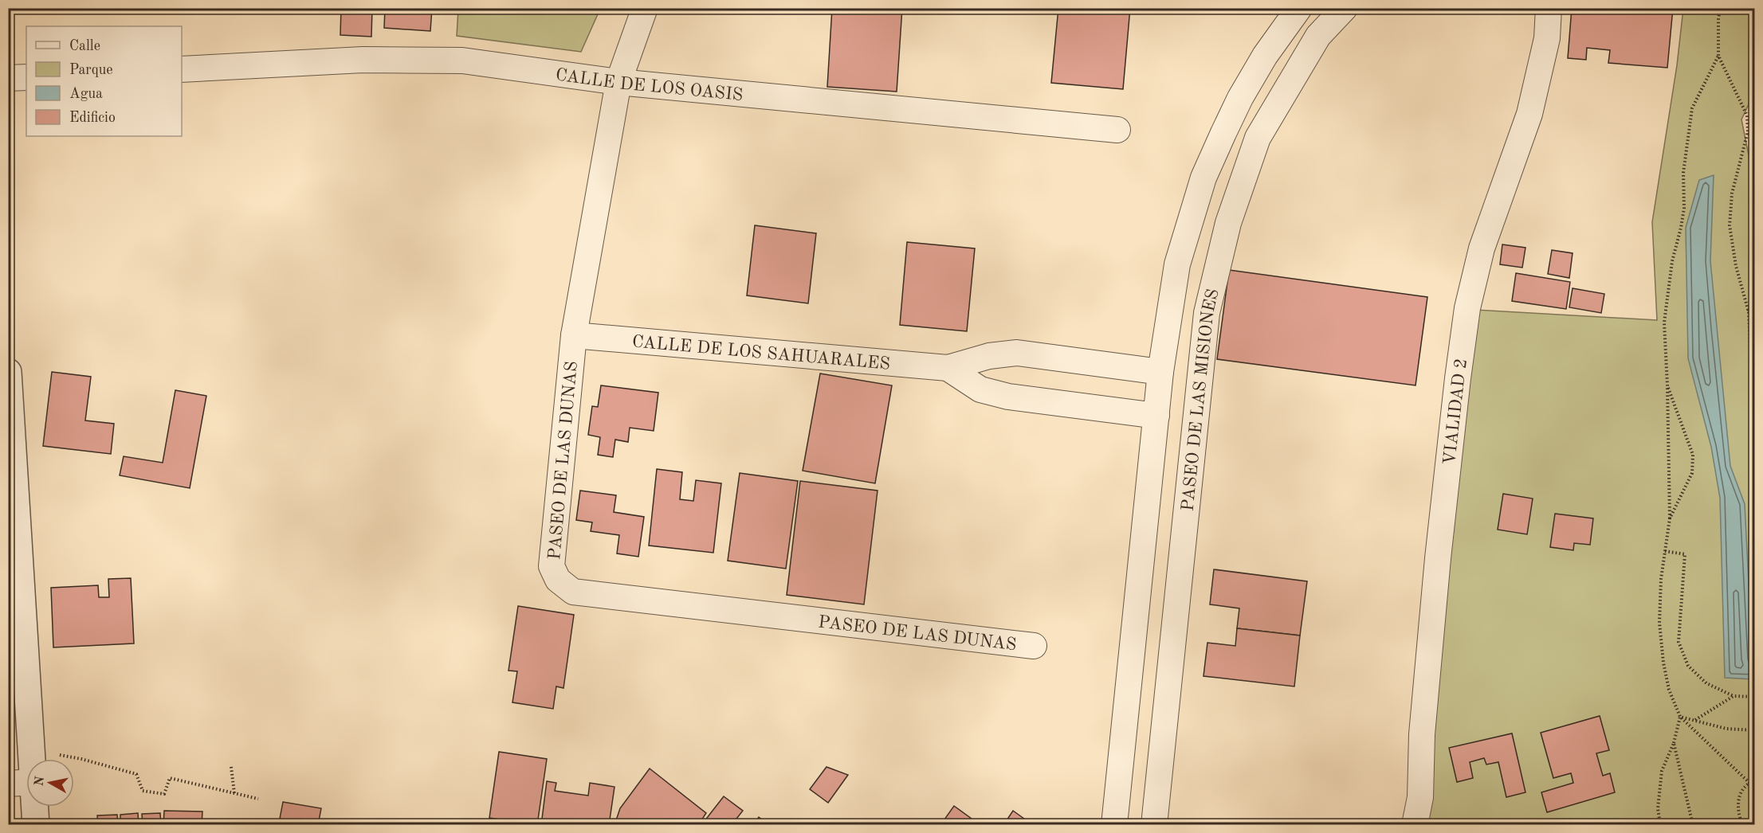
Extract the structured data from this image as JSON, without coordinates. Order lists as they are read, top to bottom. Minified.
{"streets":{"street":["CALLE DE LOS OASIS","CALLE DE LOS SAHUARALES","PASEO DE LAS MISIONES","VIALIDAD 2","PASEO DE LAS DUNAS"]},"crossings":[["CALLE DE LOS OASIS","PASEO DE LAS DUNAS"],["CALLE DE LOS SAHUARALES","PASEO DE LAS DUNAS"]],"legend":["Calle","Parque","Agua","Edificio"],"north":"left"}
